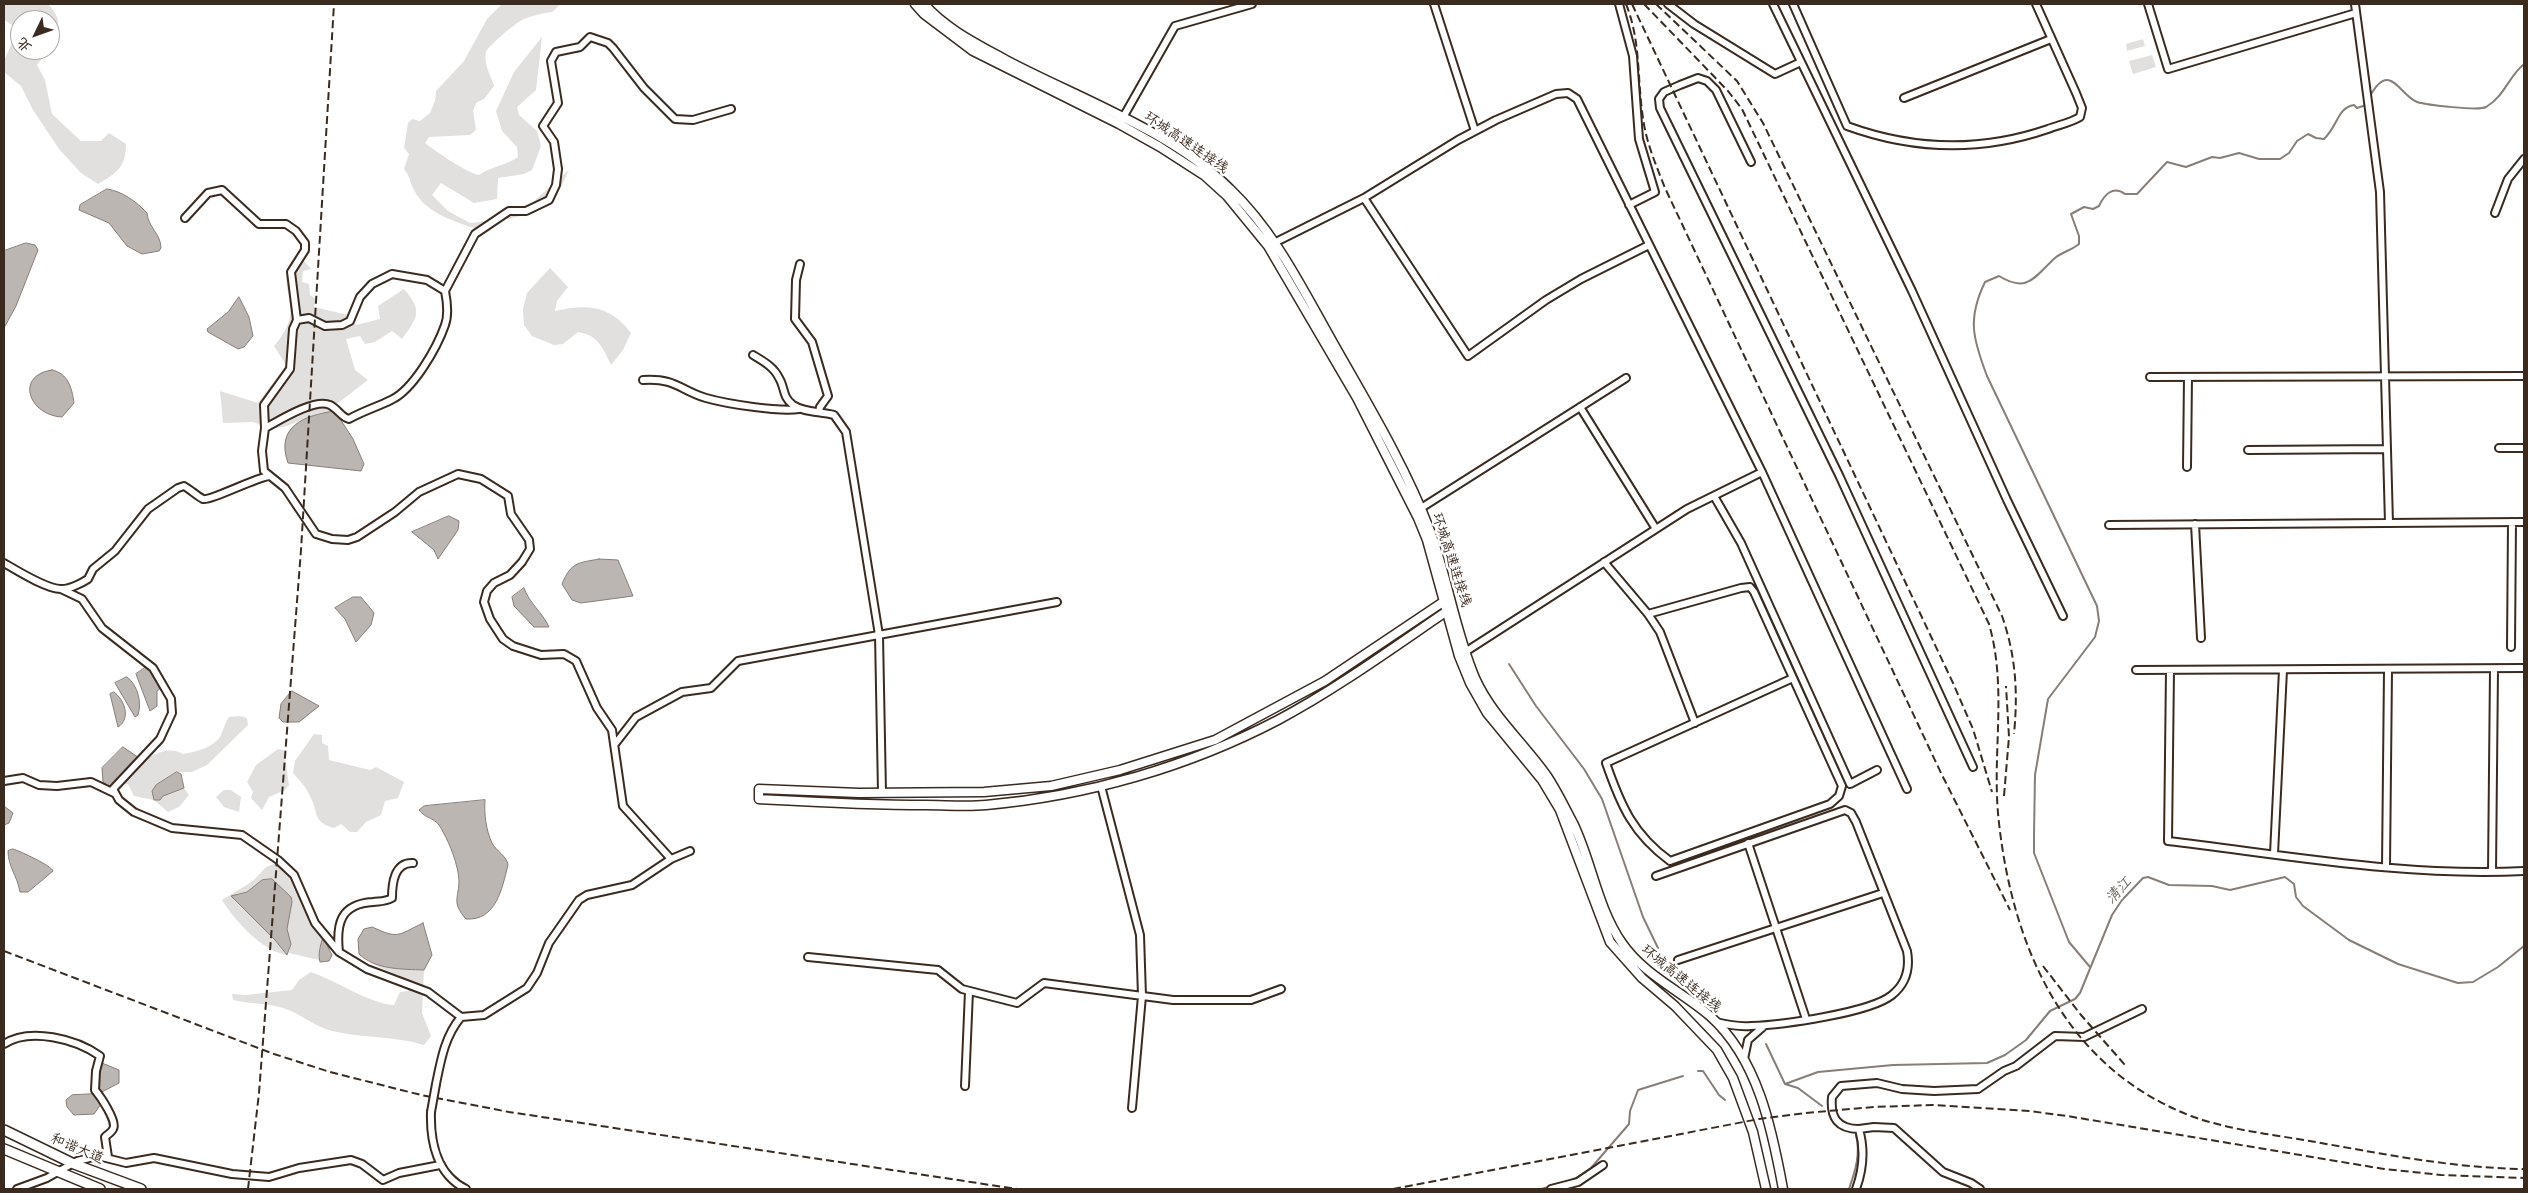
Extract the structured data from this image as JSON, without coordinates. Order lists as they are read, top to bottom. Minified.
{"streets":{"highway":["和谐大道"],"main road":["环城高速连接线"]},"water":["清江"],"north":"bottom left"}
